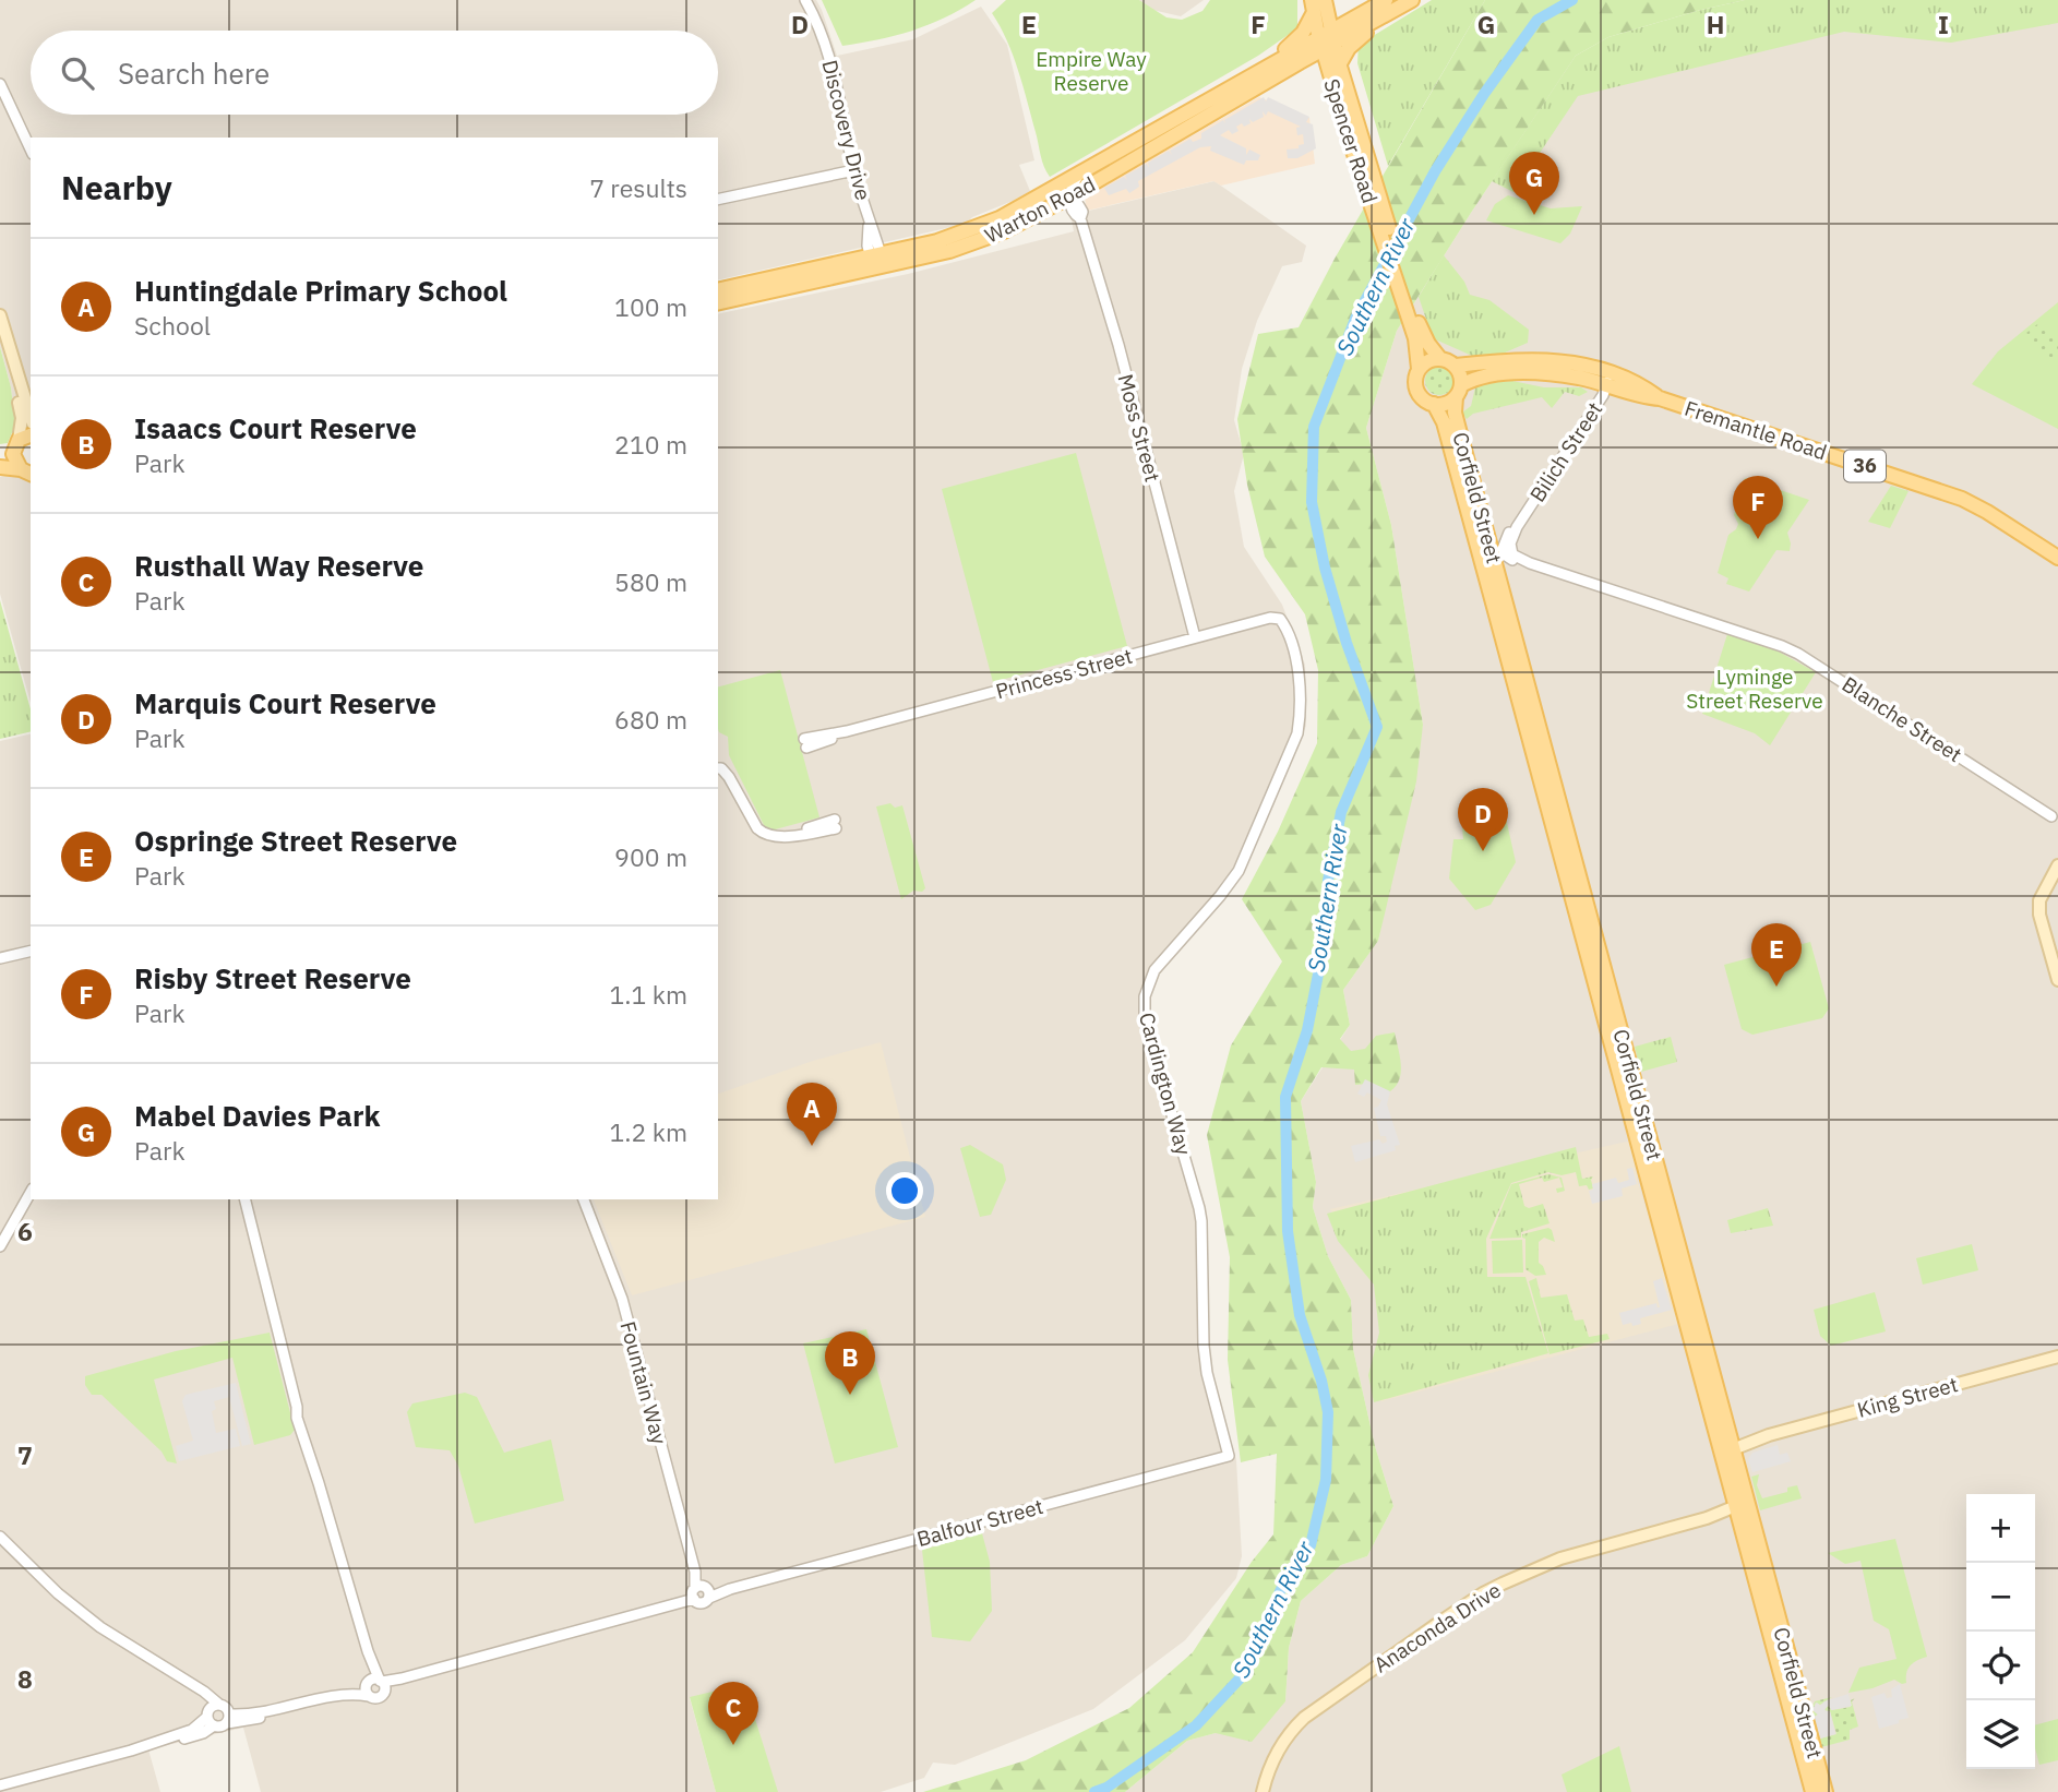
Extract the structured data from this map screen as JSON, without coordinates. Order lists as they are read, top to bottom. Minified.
{"streets":{"main road":["Spencer Road","Warton Road","Fremantle Road","36","Corfield Street","King Street","Anaconda Drive"],"street":["Discovery Drive","Moss Street","Bilich Street","Princess Street","Blanche Street","Cardington Way","Fountain Way","Balfour Street"]},"crossings":[["Discovery Drive","Warton Road"],["Spencer Road","Warton Road"],["Spencer Road","Fremantle Road"],["Spencer Road","36"],["Spencer Road","Corfield Street"],["Warton Road","Moss Street"],["Moss Street","Princess Street"],["Fremantle Road","Bilich Street"],["Fremantle Road","36"],["Fremantle Road","Corfield Street"],["Bilich Street","Blanche Street"],["36","Corfield Street"],["Corfield Street","King Street"],["Corfield Street","Anaconda Drive"],["Princess Street","Cardington Way"],["Cardington Way","Balfour Street"],["Fountain Way","Balfour Street"]],"water":["Southern River"],"parks":["Empire Way Reserve","Lyminge Street Reserve"],"page":{"search":"Search here","heading":["Nearby","7 results"],"pins":["G","F","D","E","A","B","C"],"list":[{"mark":"A","name":"Huntingdale Primary School","note":"School","value":"100 m"},{"mark":"B","name":"Isaacs Court Reserve","note":"Park","value":"210 m"},{"mark":"C","name":"Rusthall Way Reserve","note":"Park","value":"580 m"},{"mark":"D","name":"Marquis Court Reserve","note":"Park","value":"680 m"},{"mark":"E","name":"Ospringe Street Reserve","note":"Park","value":"900 m"},{"mark":"F","name":"Risby Street Reserve","note":"Park","value":"1.1 km"},{"mark":"G","name":"Mabel Davies Park","note":"Park","value":"1.2 km"}],"map_buttons":["+","−"]},"grid":{"columns":["D","E","F","G","H","I"],"rows":["6","7","8"]}}
